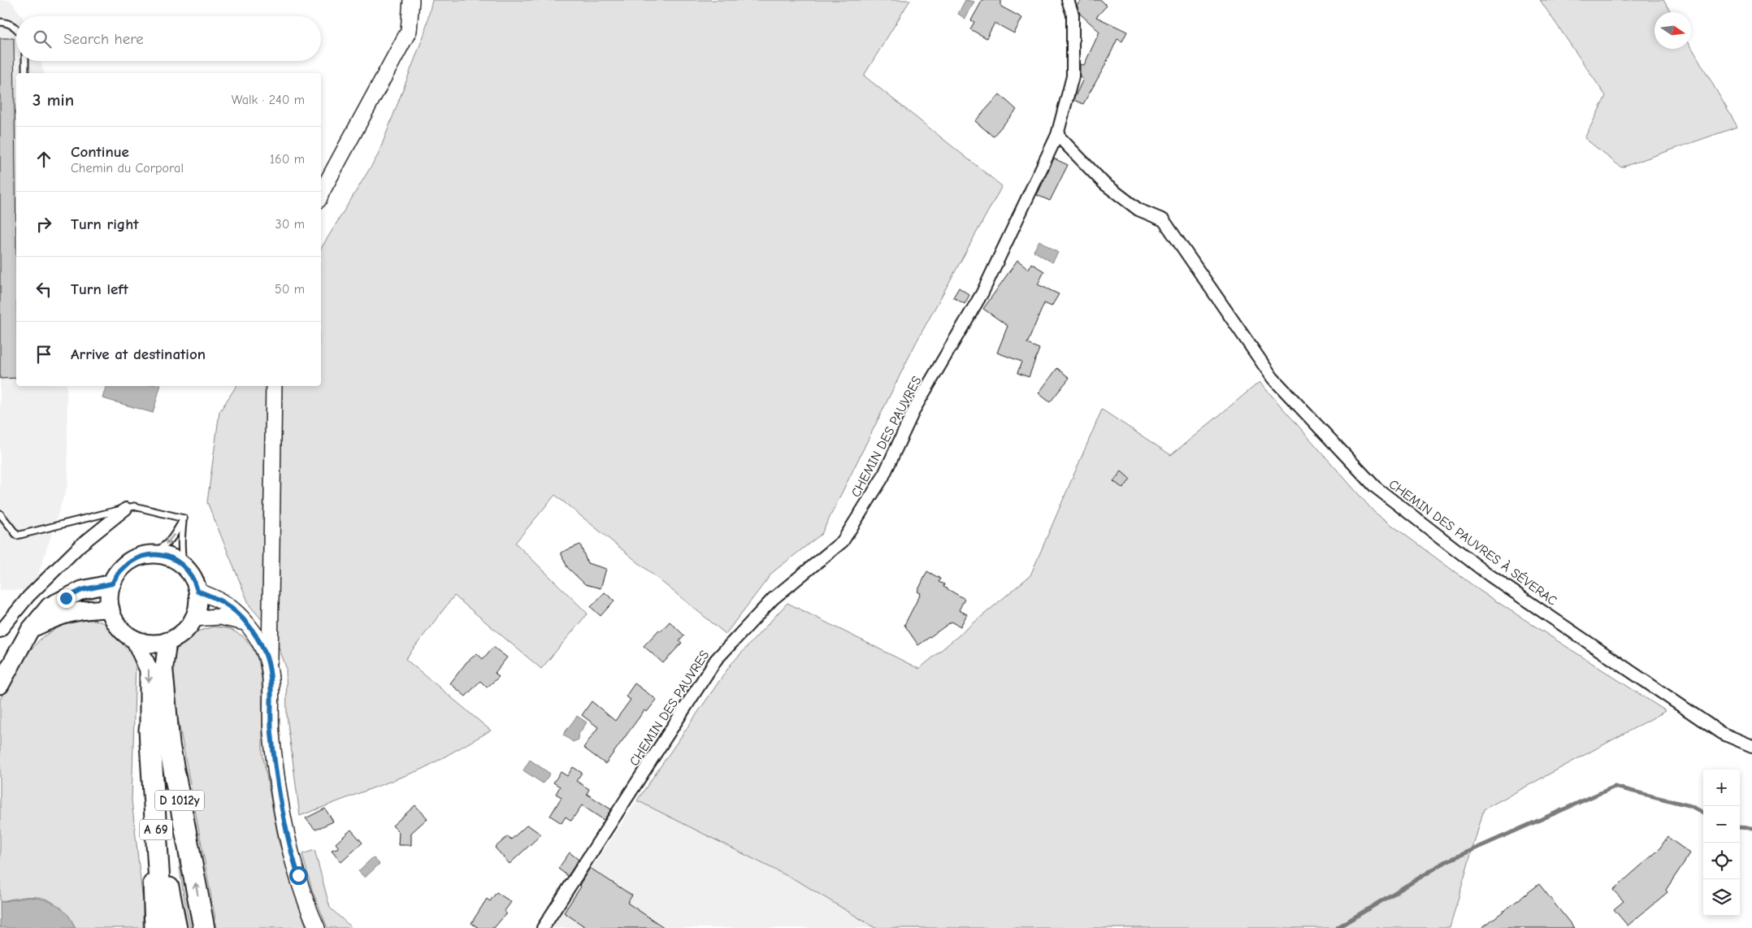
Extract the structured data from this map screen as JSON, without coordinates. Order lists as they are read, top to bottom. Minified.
{"streets":{"highway":["D 1012y","A 69"],"street":["CHEMIN DES PAUVRES","CHEMIN DES PAUVRES À SÉVERAC"]},"crossings":[["CHEMIN DES PAUVRES","CHEMIN DES PAUVRES À SÉVERAC"],["D 1012y","A 69"]],"north":"right","page":{"search":"Search here","heading":["3 min","Walk · 240 m"],"list":[["Continue","Chemin du Corporal","160 m"],["Turn right","30 m"],["Turn left","50 m"],"Arrive at destination"],"map_buttons":["+","−"]}}
